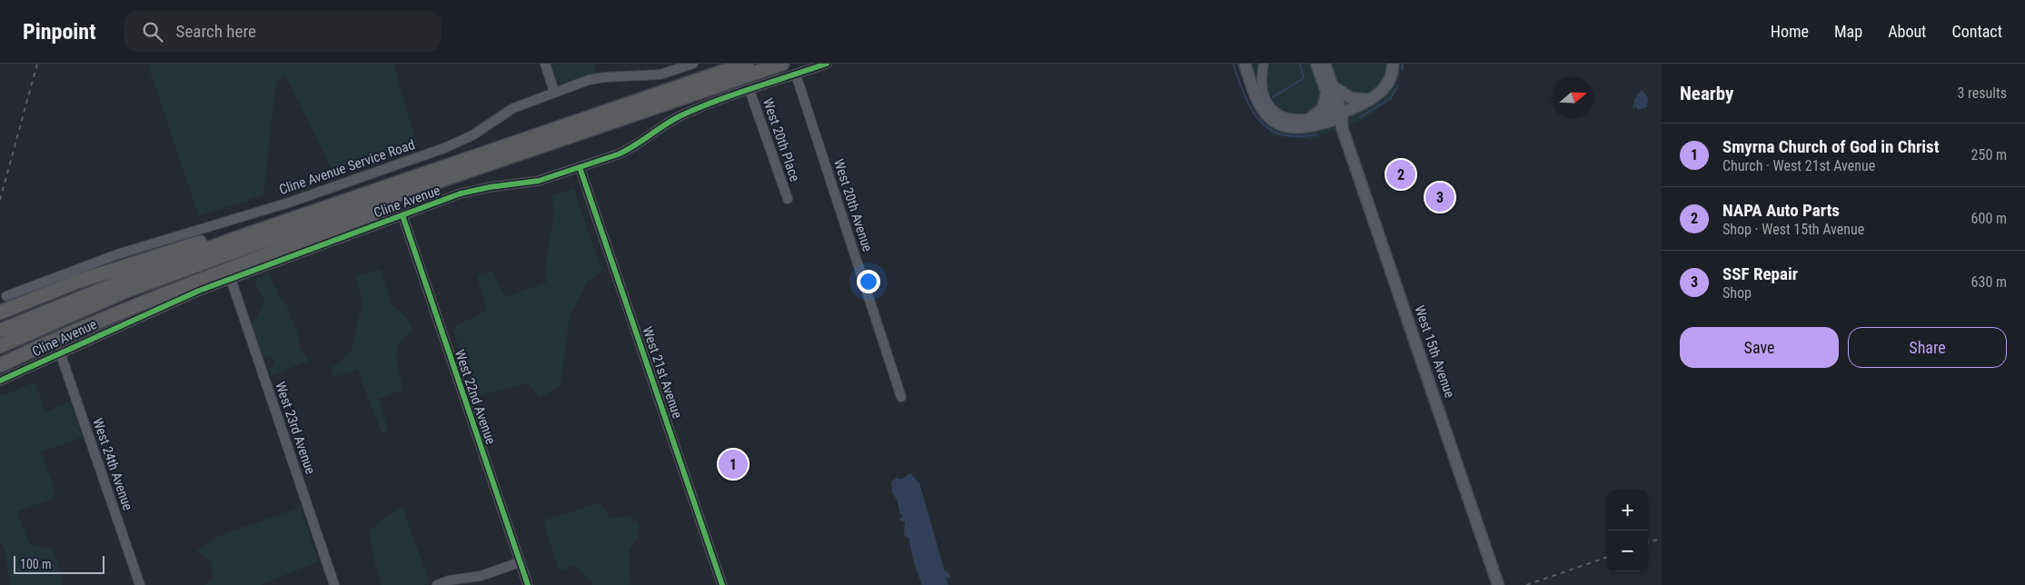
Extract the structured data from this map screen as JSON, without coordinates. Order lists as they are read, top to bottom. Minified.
{"streets":{"highway":["Cline Avenue"],"main road":["West 15th Avenue"],"street":["West 20th Place","Cline Avenue Service Road","West 20th Avenue","West 21st Avenue","West 22nd Avenue","West 23rd Avenue","West 24th Avenue"]},"crossings":[["West 20th Place","Cline Avenue"],["Cline Avenue","West 20th Avenue"],["Cline Avenue","West 21st Avenue"],["Cline Avenue","West 22nd Avenue"],["Cline Avenue","West 23rd Avenue"],["Cline Avenue","West 24th Avenue"]],"scale_bar":"100 m","north":"right","page":{"header":"Pinpoint","search":"Search here","nav":["Home","Map","About","Contact"],"heading":["Nearby","3 results"],"list":[{"mark":"1","name":"Smyrna Church of God in Christ","note":"Church · West 21st Avenue","value":"250 m"},{"mark":"2","name":"NAPA Auto Parts","note":"Shop · West 15th Avenue","value":"600 m"},{"mark":"3","name":"SSF Repair","note":"Shop","value":"630 m"}],"pins":["2","3","1"],"buttons":["Save","Share"],"map_buttons":["+","−"],"scale":"100 m"}}
